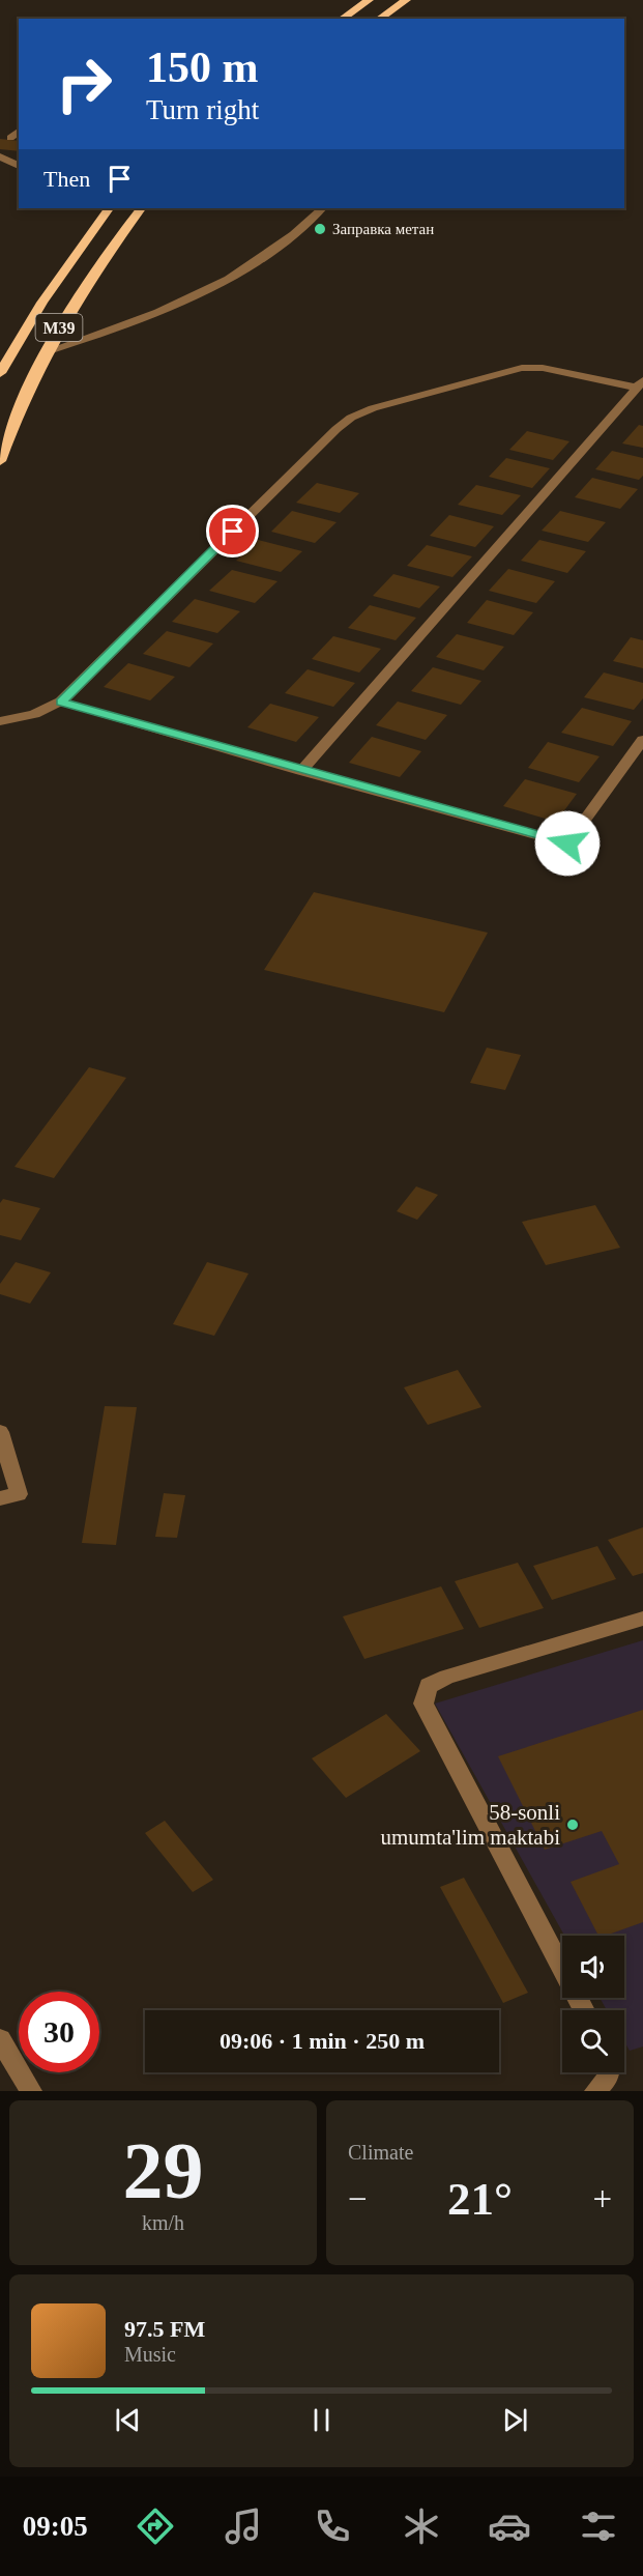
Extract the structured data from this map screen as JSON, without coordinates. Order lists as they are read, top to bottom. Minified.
{"streets":{"highway":["M39"]},"places":["Заправка метан","58-sonli umumta'lim maktabi"],"page":{"turn":["150 m","Turn right"],"then":"Then","limit":"30","trip":"09:06 · 1 min · 250 m","tile":[["29","km/h"],"Climate"],"heat":["−","21°","+"],"song":["97.5 FM","Music"],"tabs":"09:05"}}
